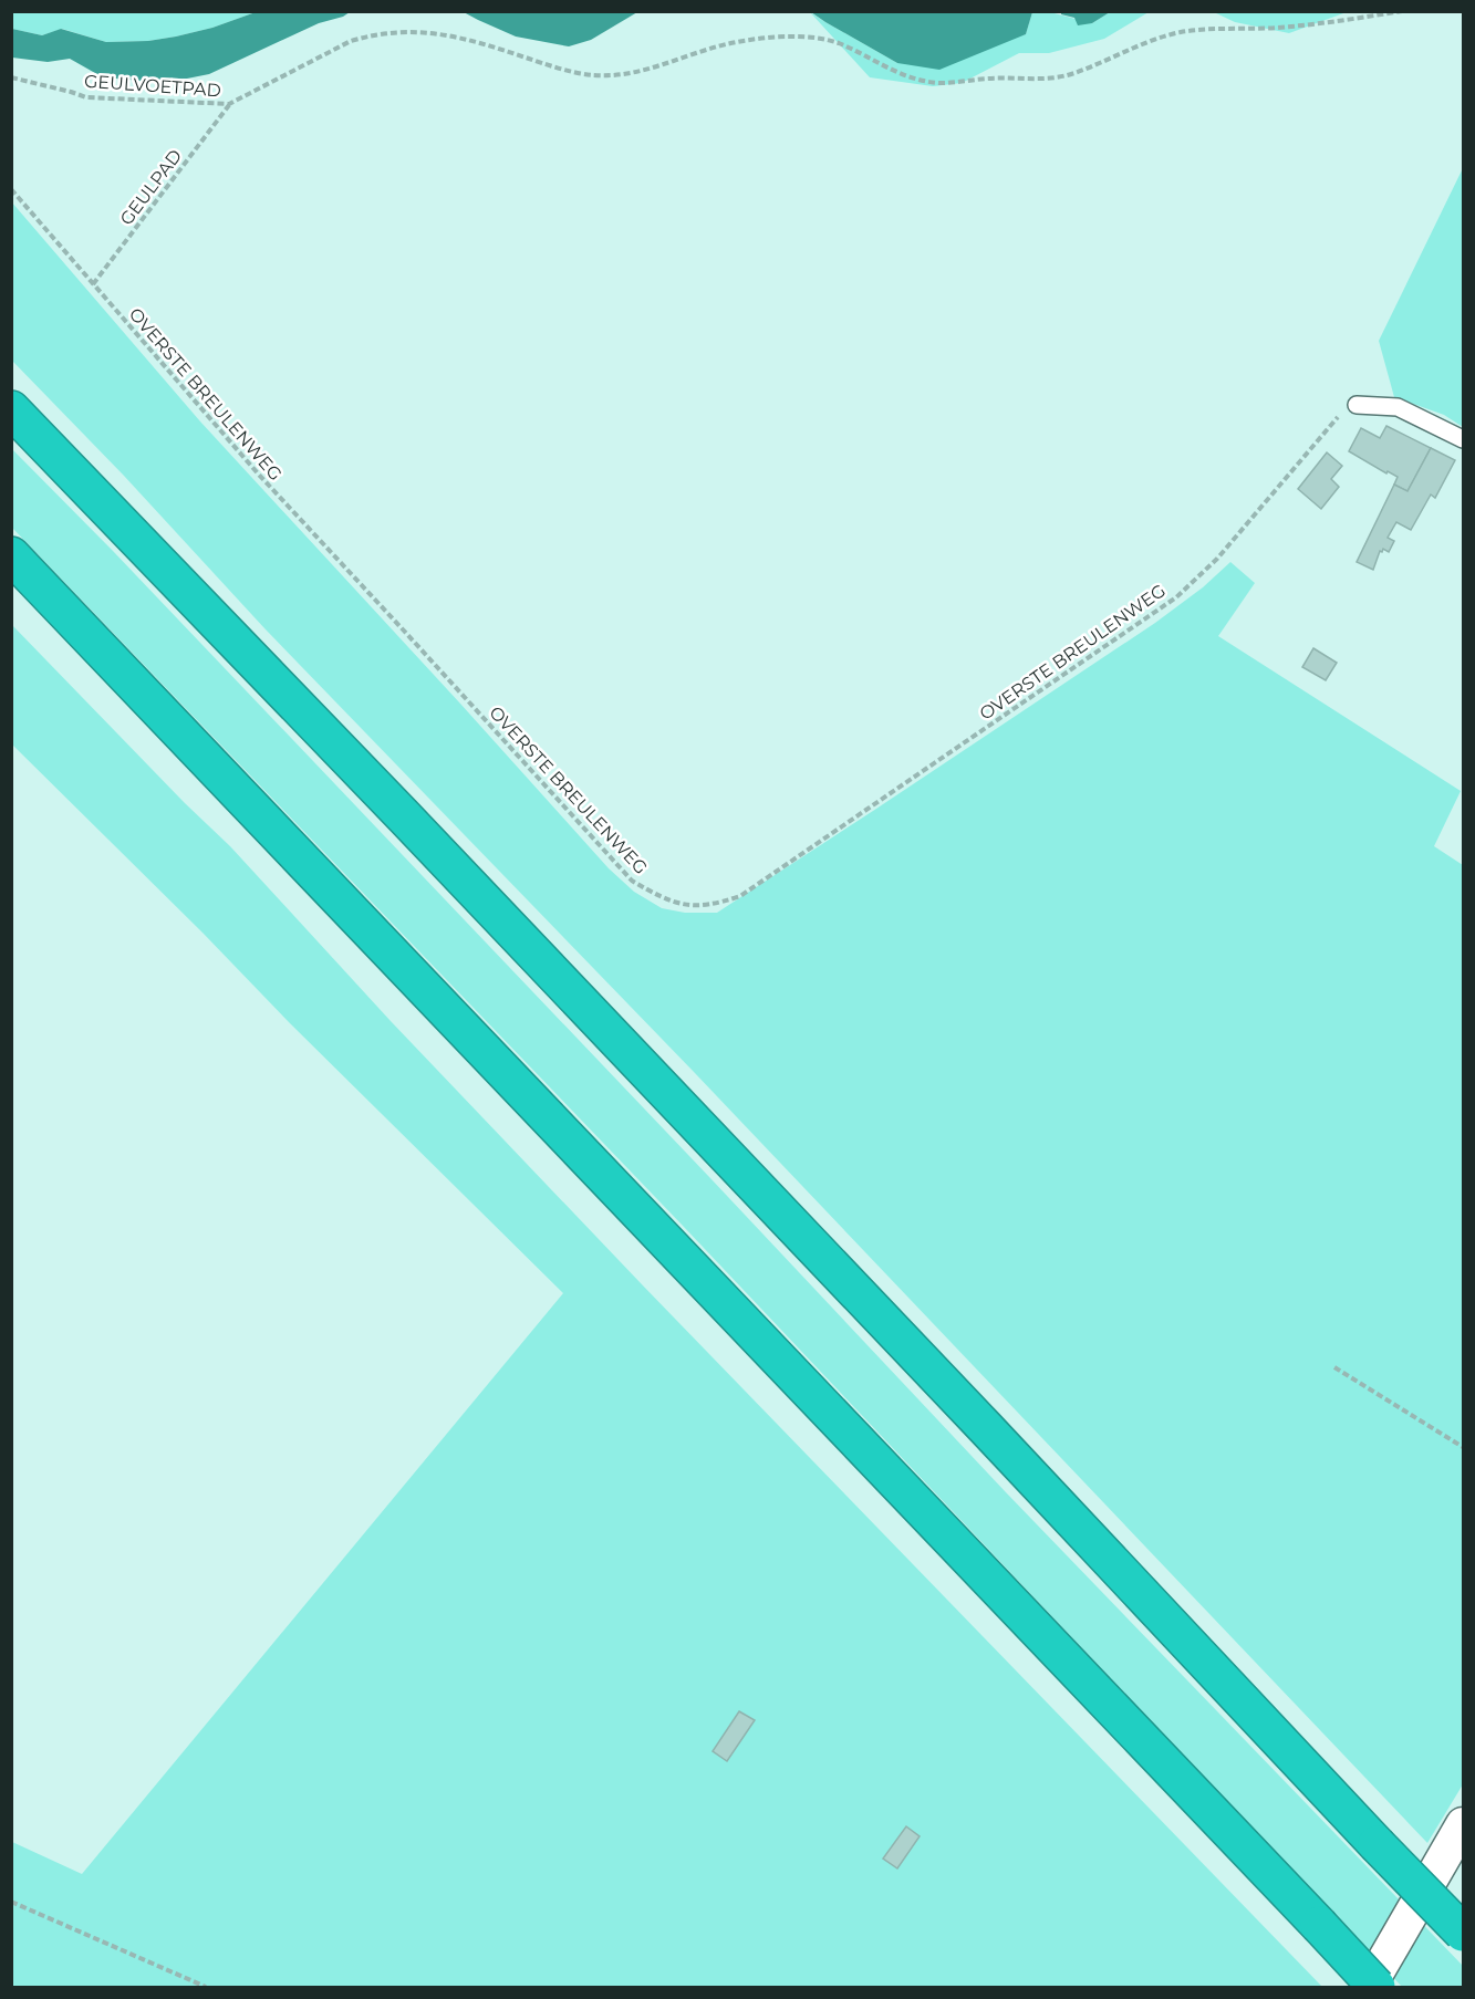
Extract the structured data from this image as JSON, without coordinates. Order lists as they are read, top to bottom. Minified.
{"streets":{"path":["GEULVOETPAD","GEULPAD","OVERSTE BREULENWEG"]},"crossings":[["GEULVOETPAD","GEULPAD"],["GEULPAD","OVERSTE BREULENWEG"]]}
